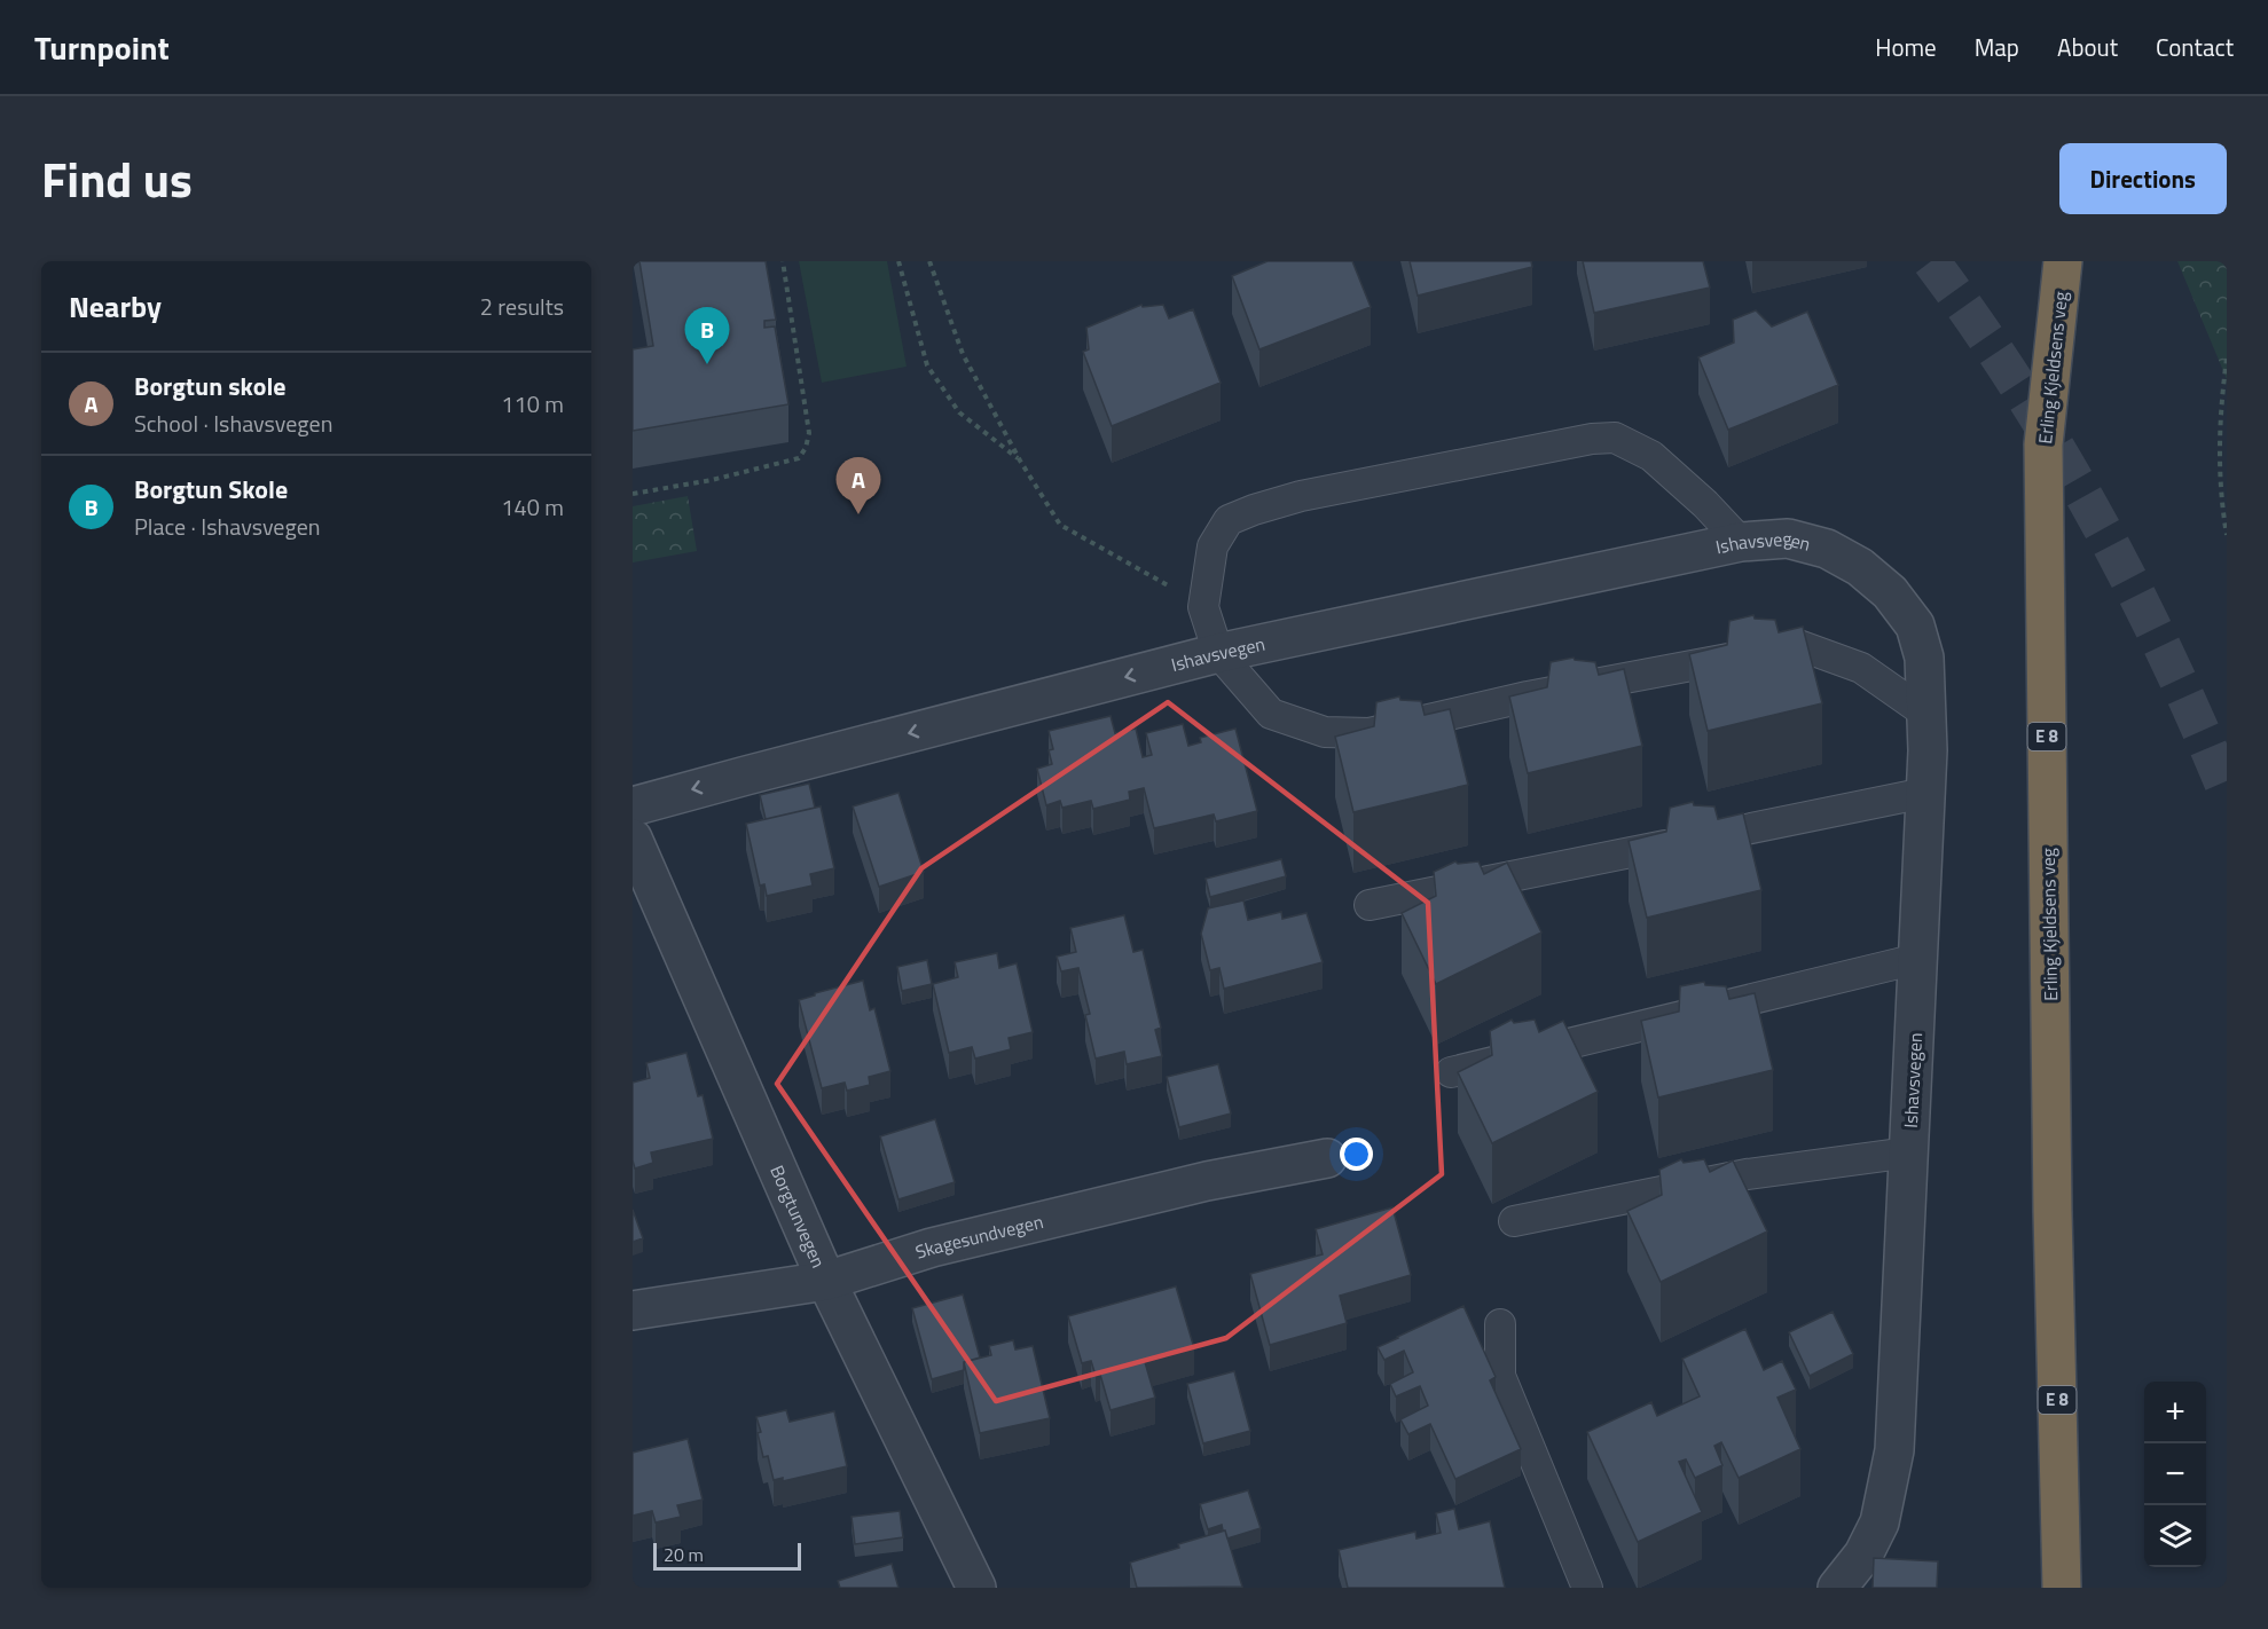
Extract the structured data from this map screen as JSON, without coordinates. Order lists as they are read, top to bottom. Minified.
{"streets":{"highway":["Erling Kjeldsens veg","E 8"],"street":["Ishavsvegen","Borgtunvegen","Skagesundvegen"]},"crossings":[["Borgtunvegen","Skagesundvegen"]],"scale_bar":"20 m","page":{"header":"Turnpoint","nav":["Home","Map","About","Contact"],"title":"Find us","buttons":"Directions","heading":["Nearby","2 results"],"pins":["B","A"],"list":[{"mark":"A","name":"Borgtun skole","note":"School · Ishavsvegen","value":"110 m"},{"mark":"B","name":"Borgtun Skole","note":"Place · Ishavsvegen","value":"140 m"}],"map_buttons":["+","−"],"scale":"20 m"}}
